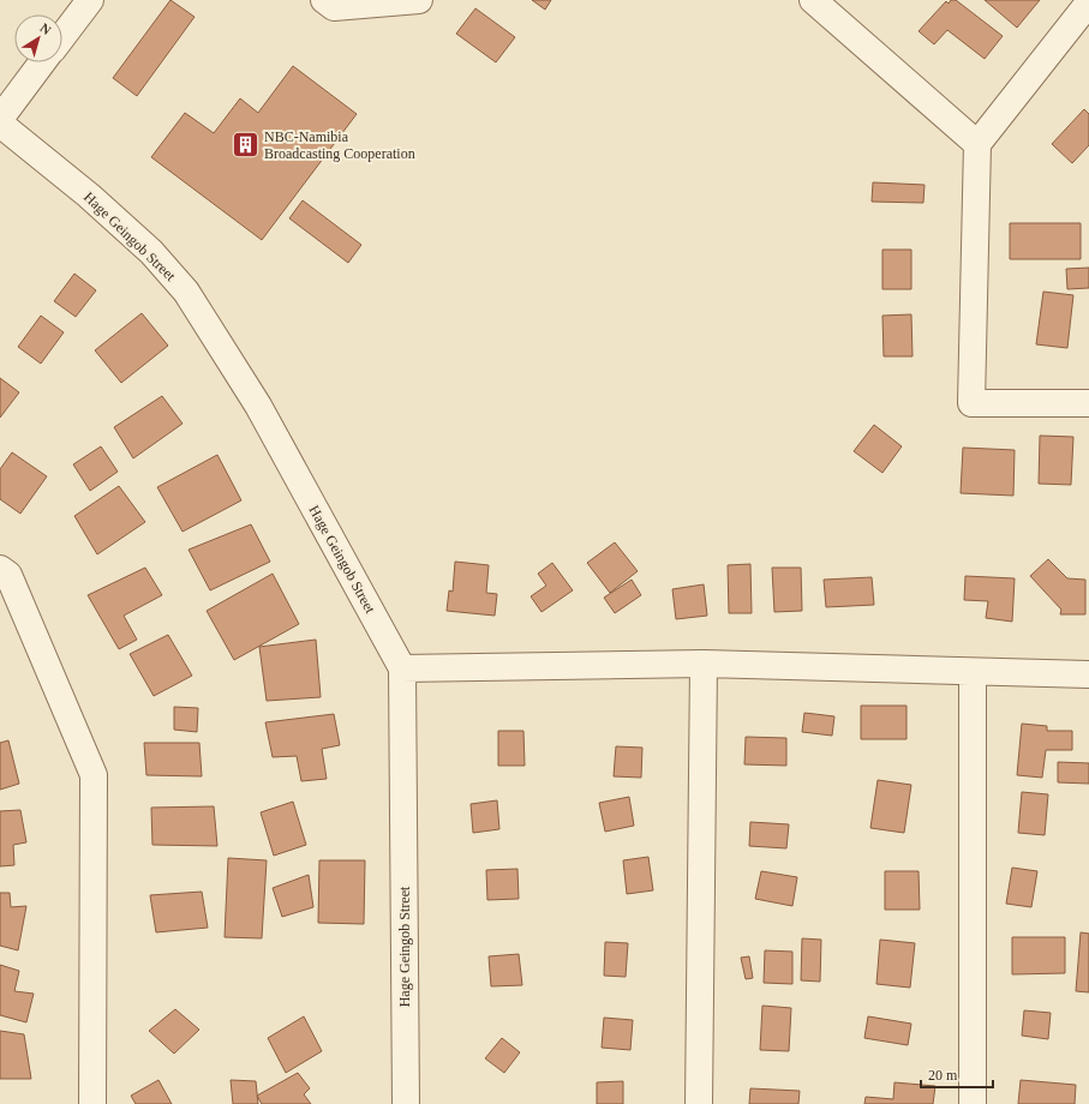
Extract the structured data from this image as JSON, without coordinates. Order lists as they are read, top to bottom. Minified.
{"streets":{"street":["Hage Geingob Street"]},"places":{"building":["NBC-Namibia Broadcasting Cooperation"]},"scale_bar":"20 m","north":"top right"}
